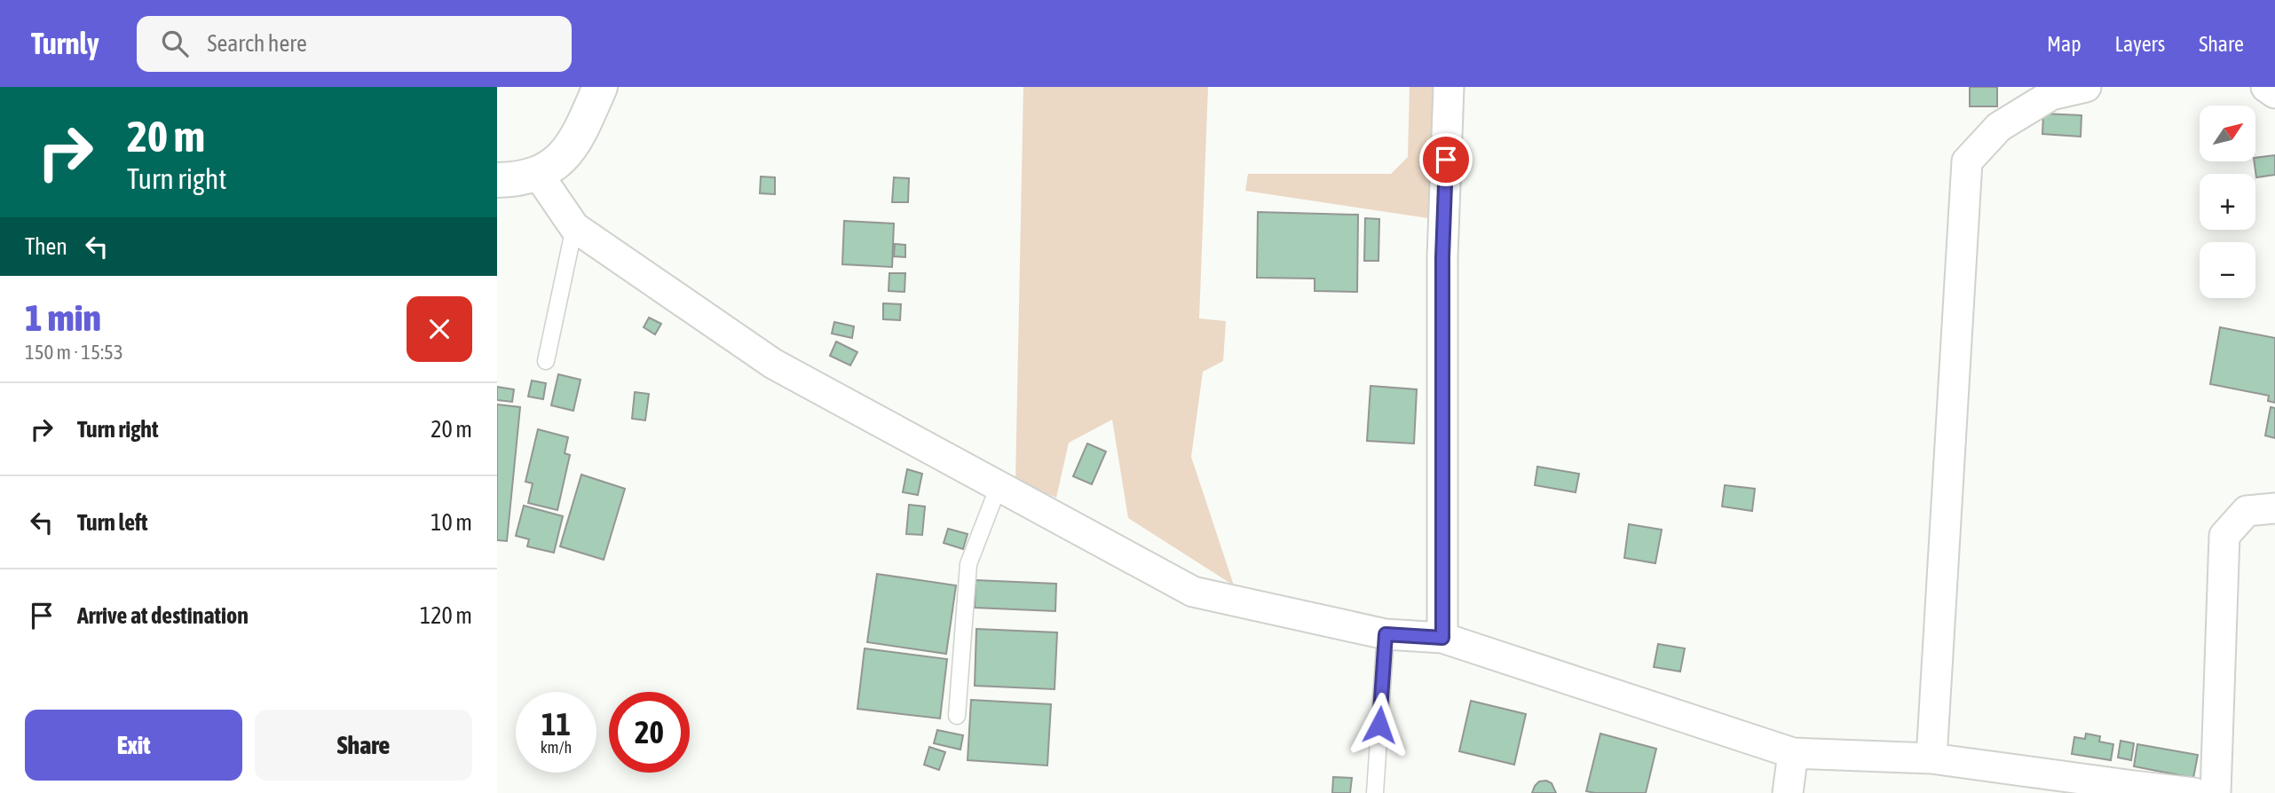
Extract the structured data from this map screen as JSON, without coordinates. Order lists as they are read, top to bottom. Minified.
{"north":"top right","page":{"header":"Turnly","search":"Search here","nav":["Map","Layers","Share"],"turn":["20 m","Turn right"],"map_buttons":["+","−"],"then":"Then","heading":["1 min","150 m · 15:53"],"list":[{"name":"Turn right","value":"20 m"},{"name":"Turn left","value":"10 m"},{"name":"Arrive at destination","value":"120 m"}],"speed":"11 km/h","limit":"20","buttons":["Exit","Share"]}}
